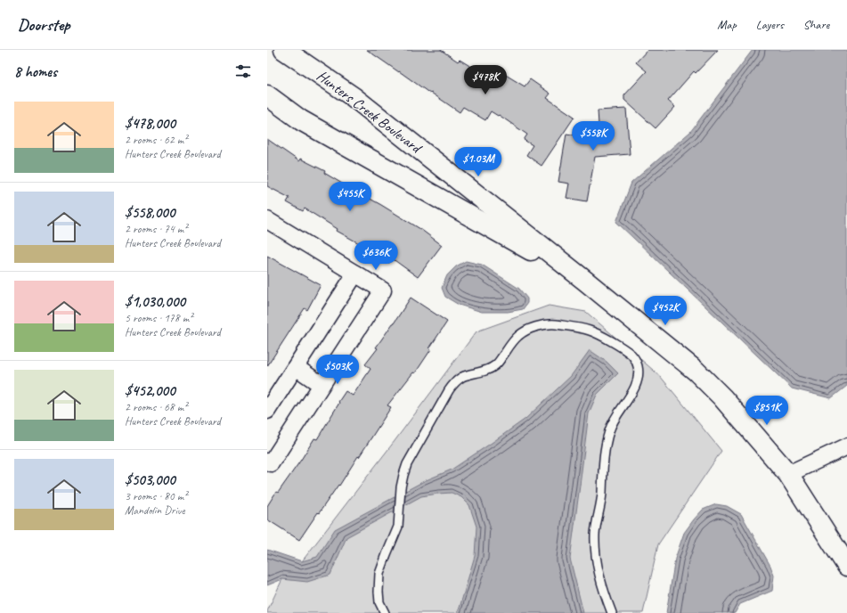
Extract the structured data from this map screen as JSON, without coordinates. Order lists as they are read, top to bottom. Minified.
{"streets":{"street":["Hunters Creek Boulevard"]},"page":{"header":"Doorstep","nav":["Map","Layers","Share"],"heading":"8 homes","price":["$478K","$558K","$1.03M","$455K","$636K","$452K","$503K","$851K"],"list":[{"name":"$478,000","note":"2 rooms · 62 m² · Hunters Creek Boulevard"},{"name":"$558,000","note":"2 rooms · 74 m² · Hunters Creek Boulevard"},{"name":"$1,030,000","note":"5 rooms · 178 m² · Hunters Creek Boulevard"},{"name":"$452,000","note":"2 rooms · 68 m² · Hunters Creek Boulevard"},{"name":"$503,000","note":"3 rooms · 80 m² · Mandolin Drive"}]}}
